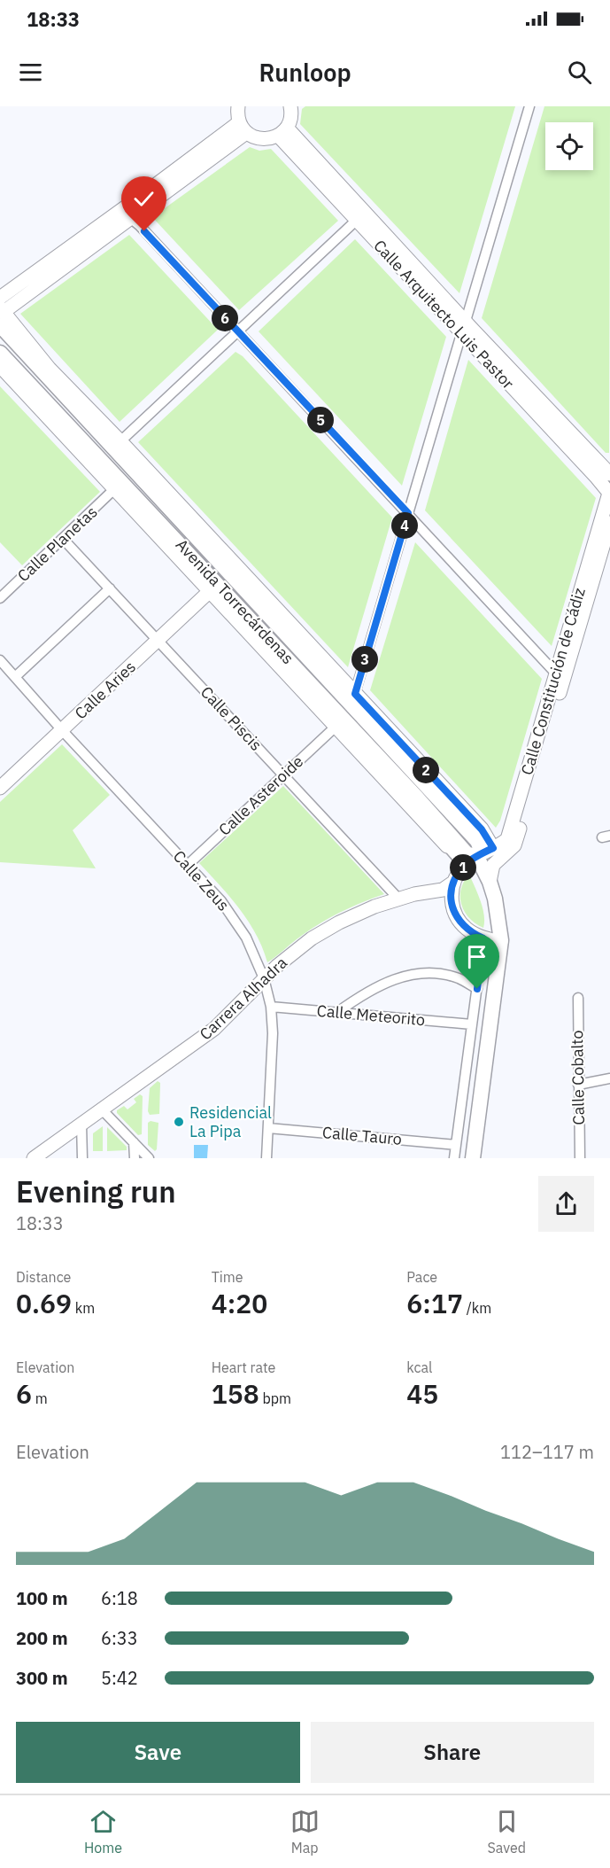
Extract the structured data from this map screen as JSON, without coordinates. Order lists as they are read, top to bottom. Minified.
{"streets":{"main road":["Avenida Torrecárdenas"],"street":["Calle Arquitecto Luis Pastor","Calle Planetas","Calle Constitución de Cádiz","Calle Aries","Calle Piscis","Calle Asteroide","Calle Zeus","Carrera Alhadra","Calle Meteorito","Calle Cobalto","Calle Tauro"]},"crossings":[["Calle Arquitecto Luis Pastor","Calle Constitución de Cádiz"],["Calle Planetas","Avenida Torrecárdenas"],["Calle Planetas","Calle Piscis"],["Avenida Torrecárdenas","Calle Constitución de Cádiz"],["Avenida Torrecárdenas","Calle Aries"],["Avenida Torrecárdenas","Calle Asteroide"],["Calle Constitución de Cádiz","Carrera Alhadra"],["Calle Aries","Calle Piscis"],["Calle Aries","Calle Zeus"],["Calle Piscis","Calle Asteroide"],["Calle Piscis","Carrera Alhadra"],["Calle Asteroide","Calle Zeus"],["Calle Zeus","Carrera Alhadra"],["Calle Zeus","Calle Meteorito"],["Calle Zeus","Calle Tauro"]],"places":["Residencial La Pipa"],"page":{"status":"18:33","header":"Runloop","pins":["6","5","4","3","2","1"],"heading":["Evening run","18:33"],"stats":[["Distance","0.69 km"],["Time","4:20"],["Pace","6:17 /km"],["Elevation","6 m"],["Heart rate","158 bpm"],["kcal","45"]],"chart":["Elevation","112–117 m"],"list":[{"name":"100 m","note":"6:18"},{"name":"200 m","note":"6:33"},{"name":"300 m","note":"5:42"}],"buttons":["Save","Share"],"tabs":["Home","Map","Saved"]}}
